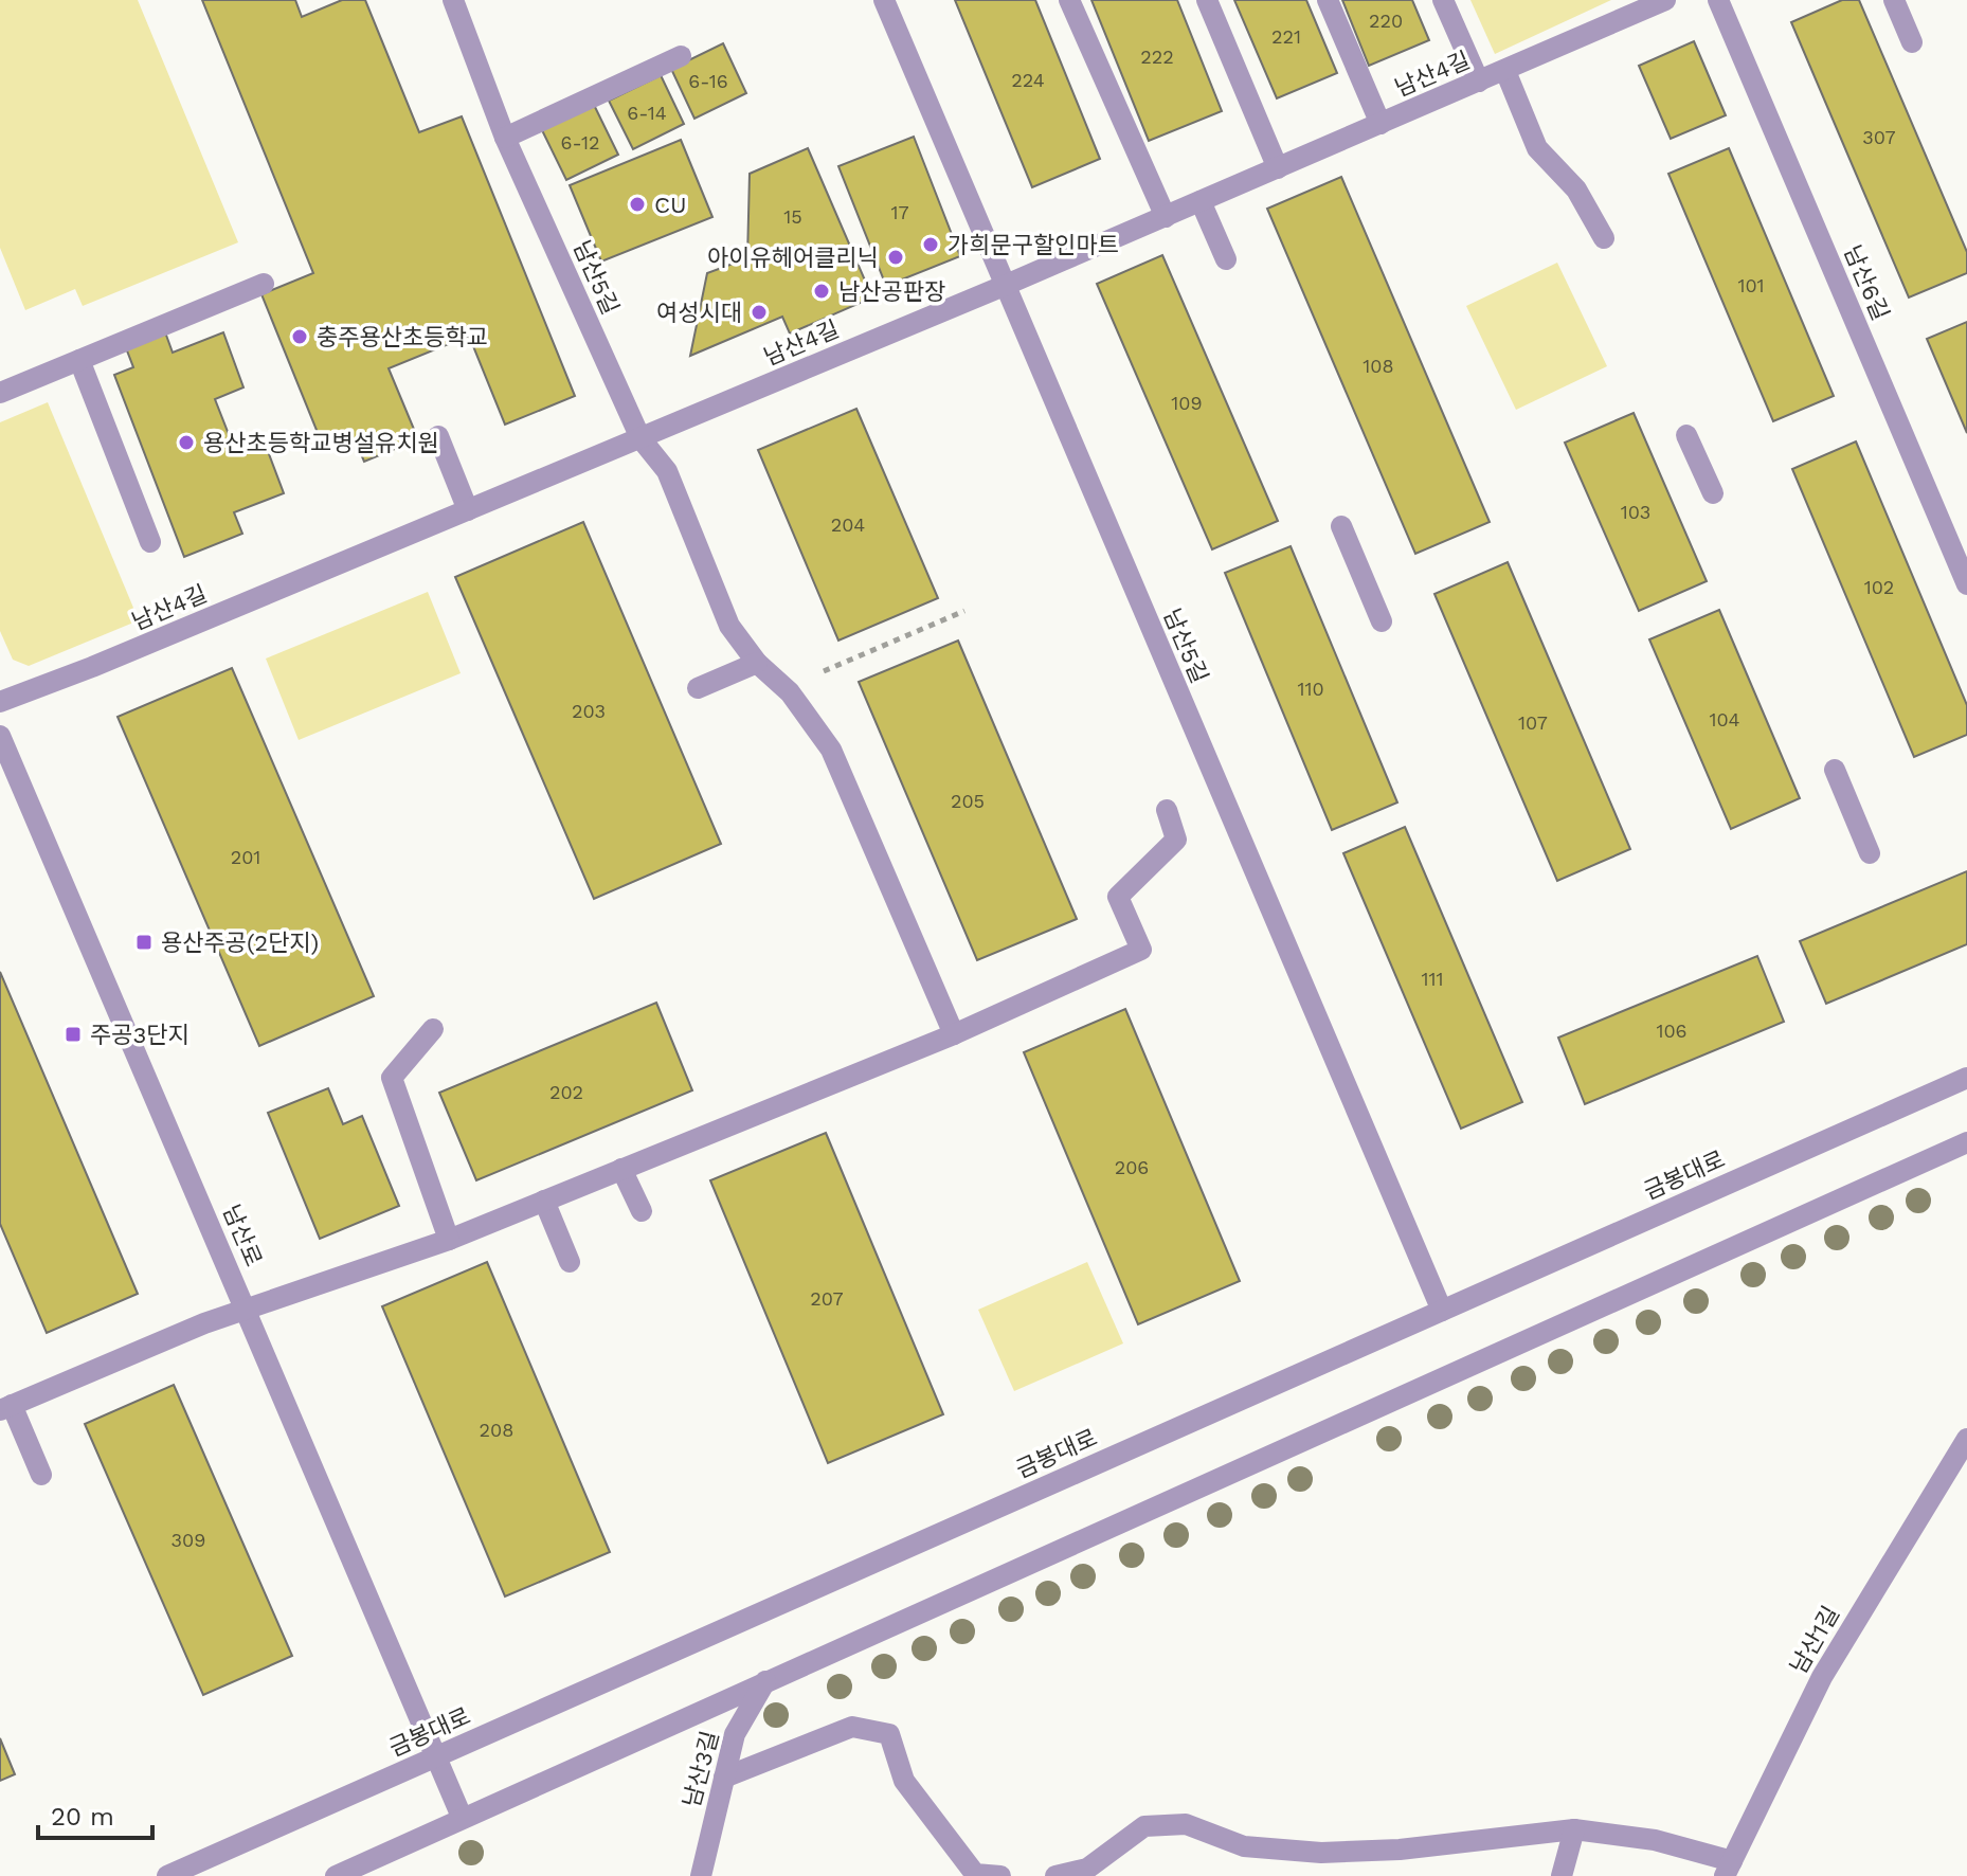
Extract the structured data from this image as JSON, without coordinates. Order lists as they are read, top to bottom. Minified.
{"streets":{"street":["남산4길","남산5길","남산6길","금봉대로","남산로","남산1길","남산3길"]},"crossings":[["남산4길","남산5길"],["남산5길","금봉대로"],["금봉대로","남산로"]],"places":{"other":["CU","가희문구할인마트","아이유헤어클리닉","남산공판장","여성시대","충주용산초등학교","용산초등학교병설유치원"],"transit":["용산주공(2단지)","주공3단지"]},"house_numbers":["220","221","222","224","6-16","6-14","307","6-12","17","15","101","108","109","103","204","102","110","203","104","107","205","201","111","106","202","206","207","208","309"],"scale_bar":"20 m"}
